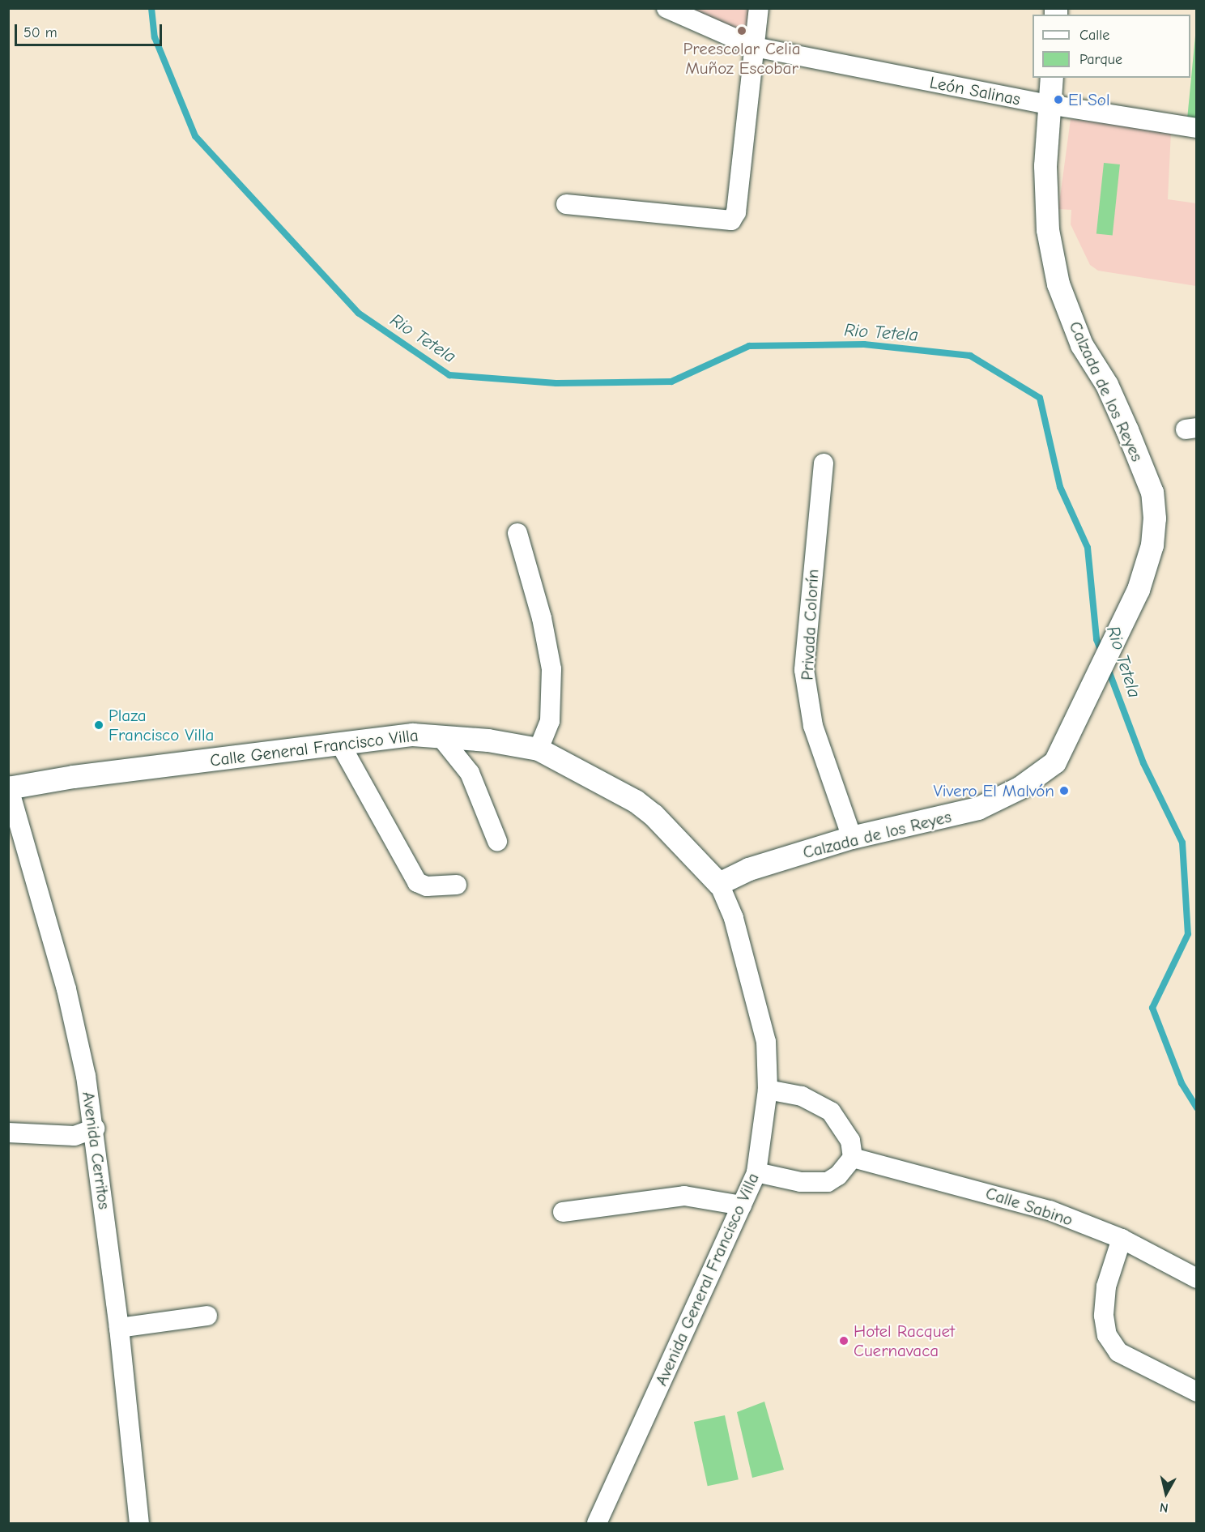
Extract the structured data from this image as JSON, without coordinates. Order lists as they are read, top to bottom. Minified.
{"streets":{"street":["León Salinas","Calzada de los Reyes","Privada Colorín","Calle General Francisco Villa","Avenida Cerritos","Calle Sabino","Avenida General Francisco Villa"]},"crossings":[["León Salinas","Calzada de los Reyes"],["Calzada de los Reyes","Privada Colorín"],["Calzada de los Reyes","Calle General Francisco Villa"],["Calzada de los Reyes","Avenida General Francisco Villa"],["Calle General Francisco Villa","Avenida Cerritos"],["Calle General Francisco Villa","Avenida General Francisco Villa"]],"water":["Rio Tetela"],"places":["Preescolar Celia Muñoz Escobar","El Sol","Plaza Francisco Villa","Vivero El Malvón","Hotel Racquet Cuernavaca"],"legend":["Calle","Parque"],"scale_bar":"50 m","north":"bottom"}
